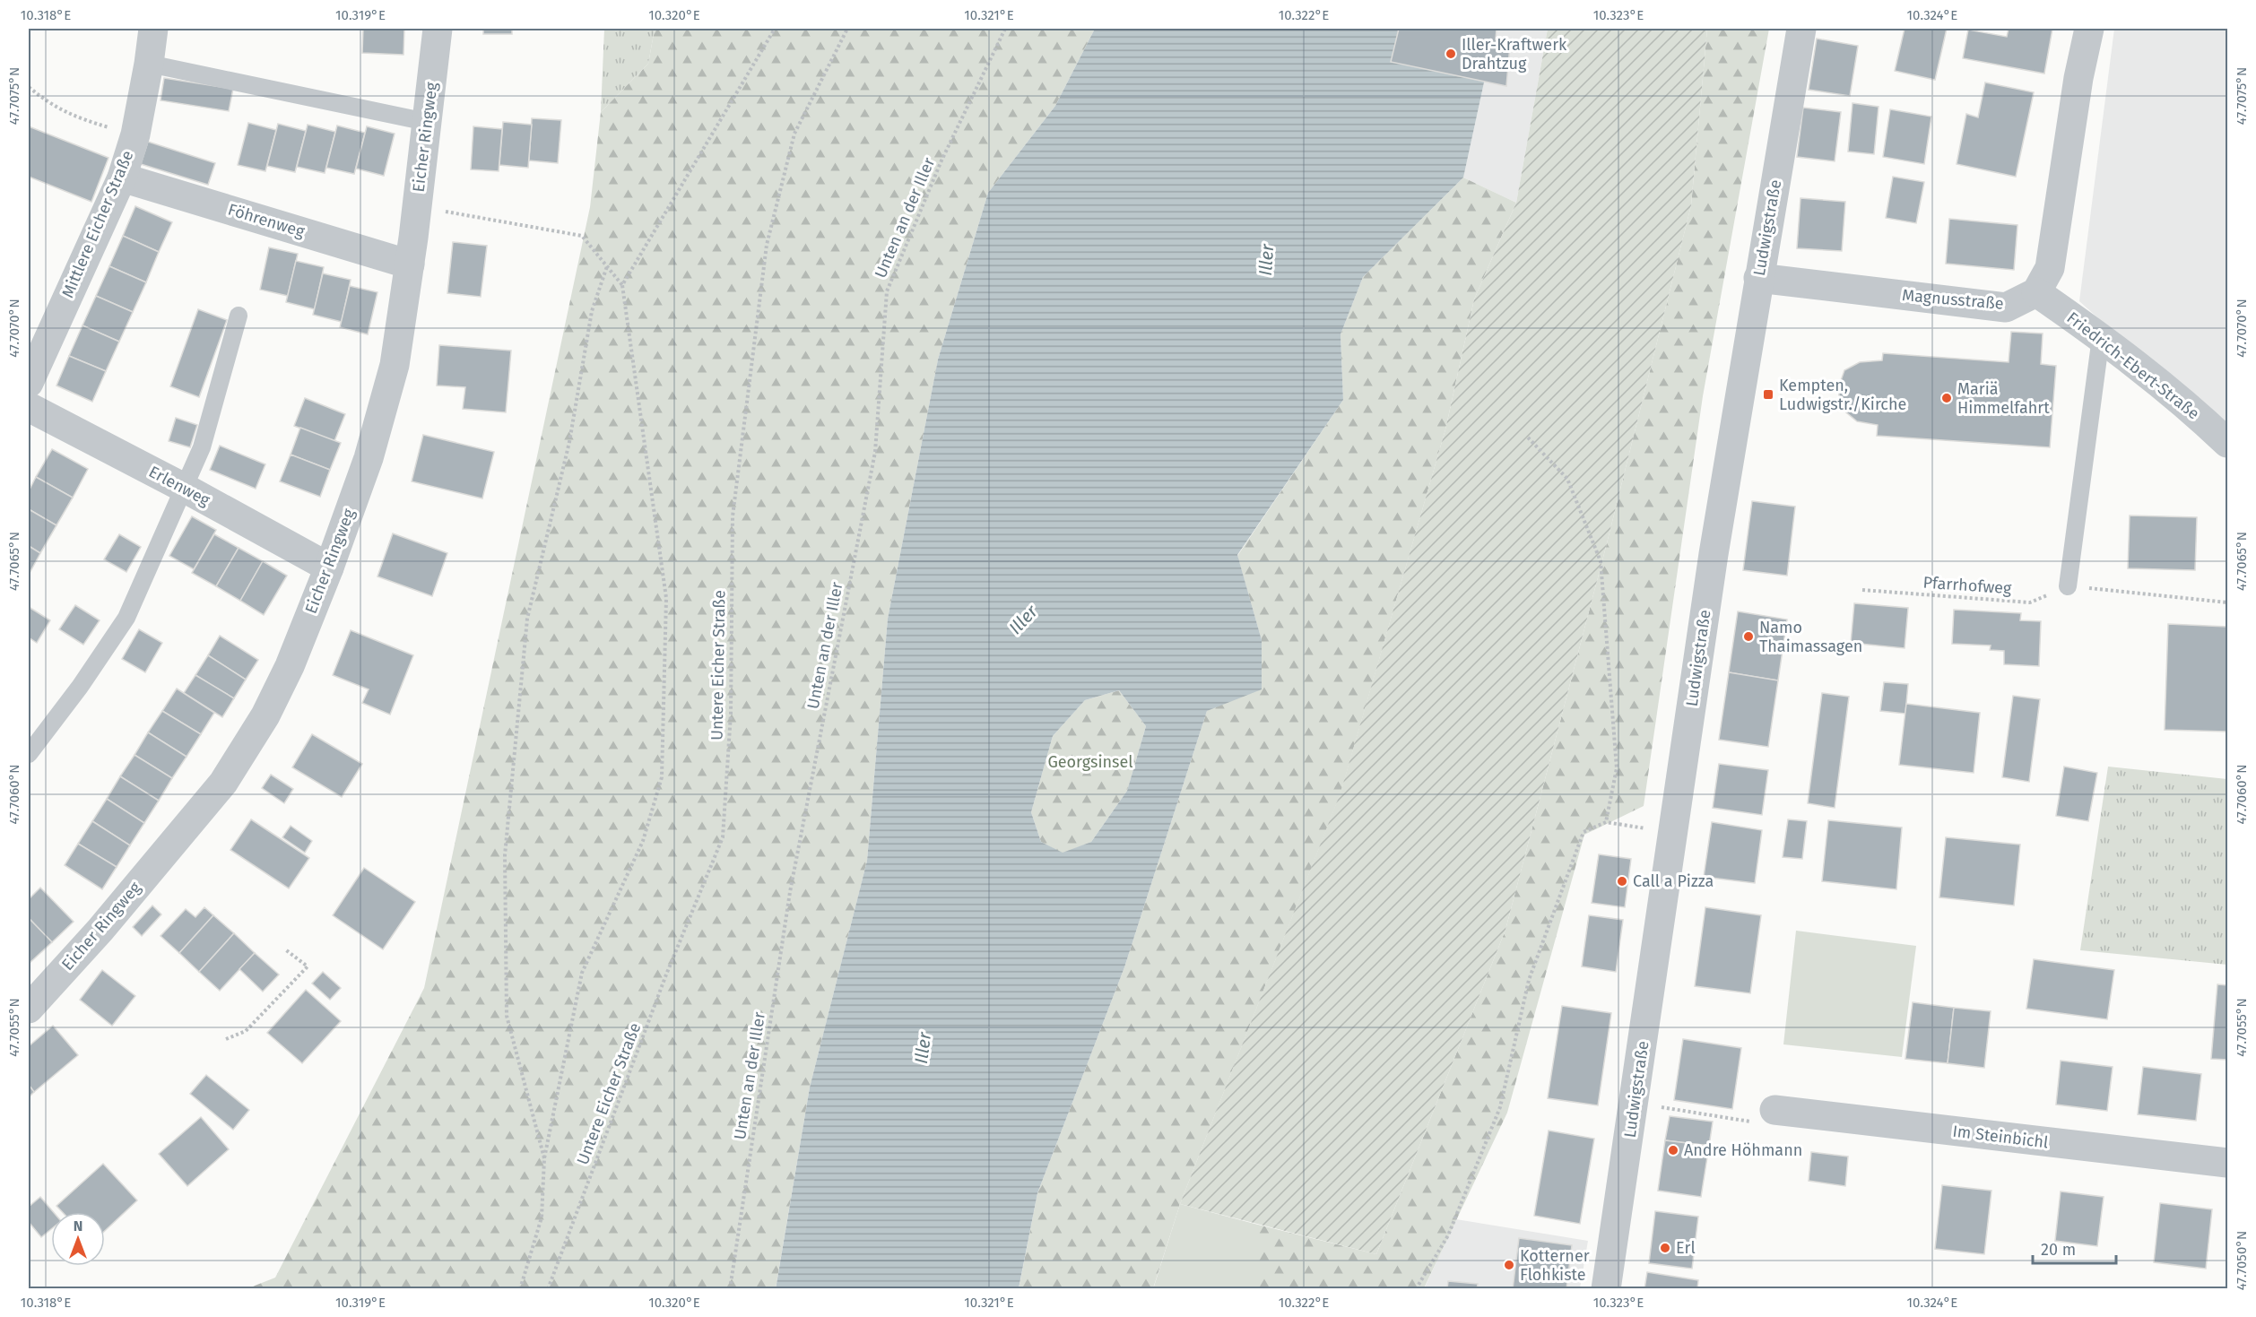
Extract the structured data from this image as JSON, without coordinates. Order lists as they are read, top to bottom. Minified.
{"streets":{"street":["Eicher Ringweg","Föhrenweg","Mittlere Eicher Straße","Ludwigstraße","Magnusstraße","Friedrich-Ebert-Straße","Erlenweg","Im Steinbichl"],"path":["Unten an der Iller","Pfarrhofweg","Untere Eicher Straße"]},"crossings":[["Eicher Ringweg","Föhrenweg"],["Eicher Ringweg","Erlenweg"],["Föhrenweg","Mittlere Eicher Straße"],["Ludwigstraße","Magnusstraße"],["Magnusstraße","Friedrich-Ebert-Straße"]],"water":["Iller"],"parks":["Georgsinsel"],"places":{"other":["Iller-Kraftwerk Drahtzug","Mariä Himmelfahrt","Namo Thaimassagen","Call a Pizza","Andre Höhmann","Erl","Kotterner Flohkiste"],"transit":["Kempten, Ludwigstr./Kirche"]},"scale_bar":"20 m","north":"top","coordinates":["10.318°E","10.319°E","10.320°E","10.321°E","10.322°E","10.323°E","10.324°E","47.7075°N","47.7070°N","47.7065°N","47.7060°N","47.7055°N","47.7050°N"]}
